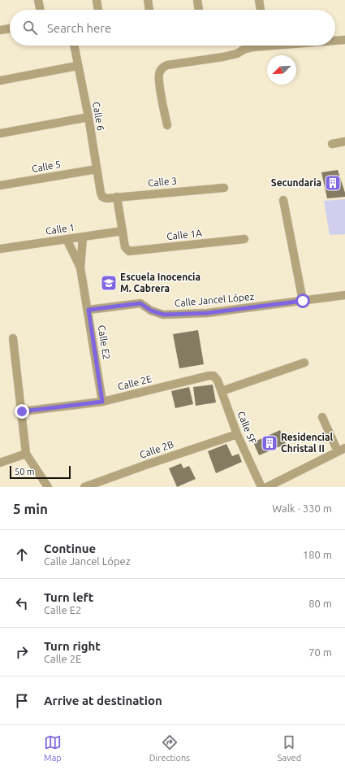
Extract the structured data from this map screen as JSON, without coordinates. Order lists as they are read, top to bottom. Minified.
{"streets":{"street":["Calle 6","Calle 5","Calle 3","Calle 1","Calle 1A","Calle Jancel López","Calle E2","Calle 2E","Calle 5F","Calle 2B"]},"crossings":[["Calle 6","Calle 5"],["Calle 6","Calle 3"],["Calle 1","Calle 1A"],["Calle 1","Calle E2"],["Calle Jancel López","Calle E2"],["Calle E2","Calle 2E"],["Calle 2E","Calle 5F"],["Calle 5F","Calle 2B"]],"places":{"building":["Secundaria","Residencial Christal II"],"school or university":["Escuela Inocencia M. Cabrera"]},"scale_bar":"50 m","north":"bottom left","page":{"search":"Search here","scale":"50 m","heading":["5 min","Walk · 330 m"],"list":[["Continue","Calle Jancel López","180 m"],["Turn left","Calle E2","80 m"],["Turn right","Calle 2E","70 m"],"Arrive at destination"],"nav":["Map","Directions","Saved"]}}
